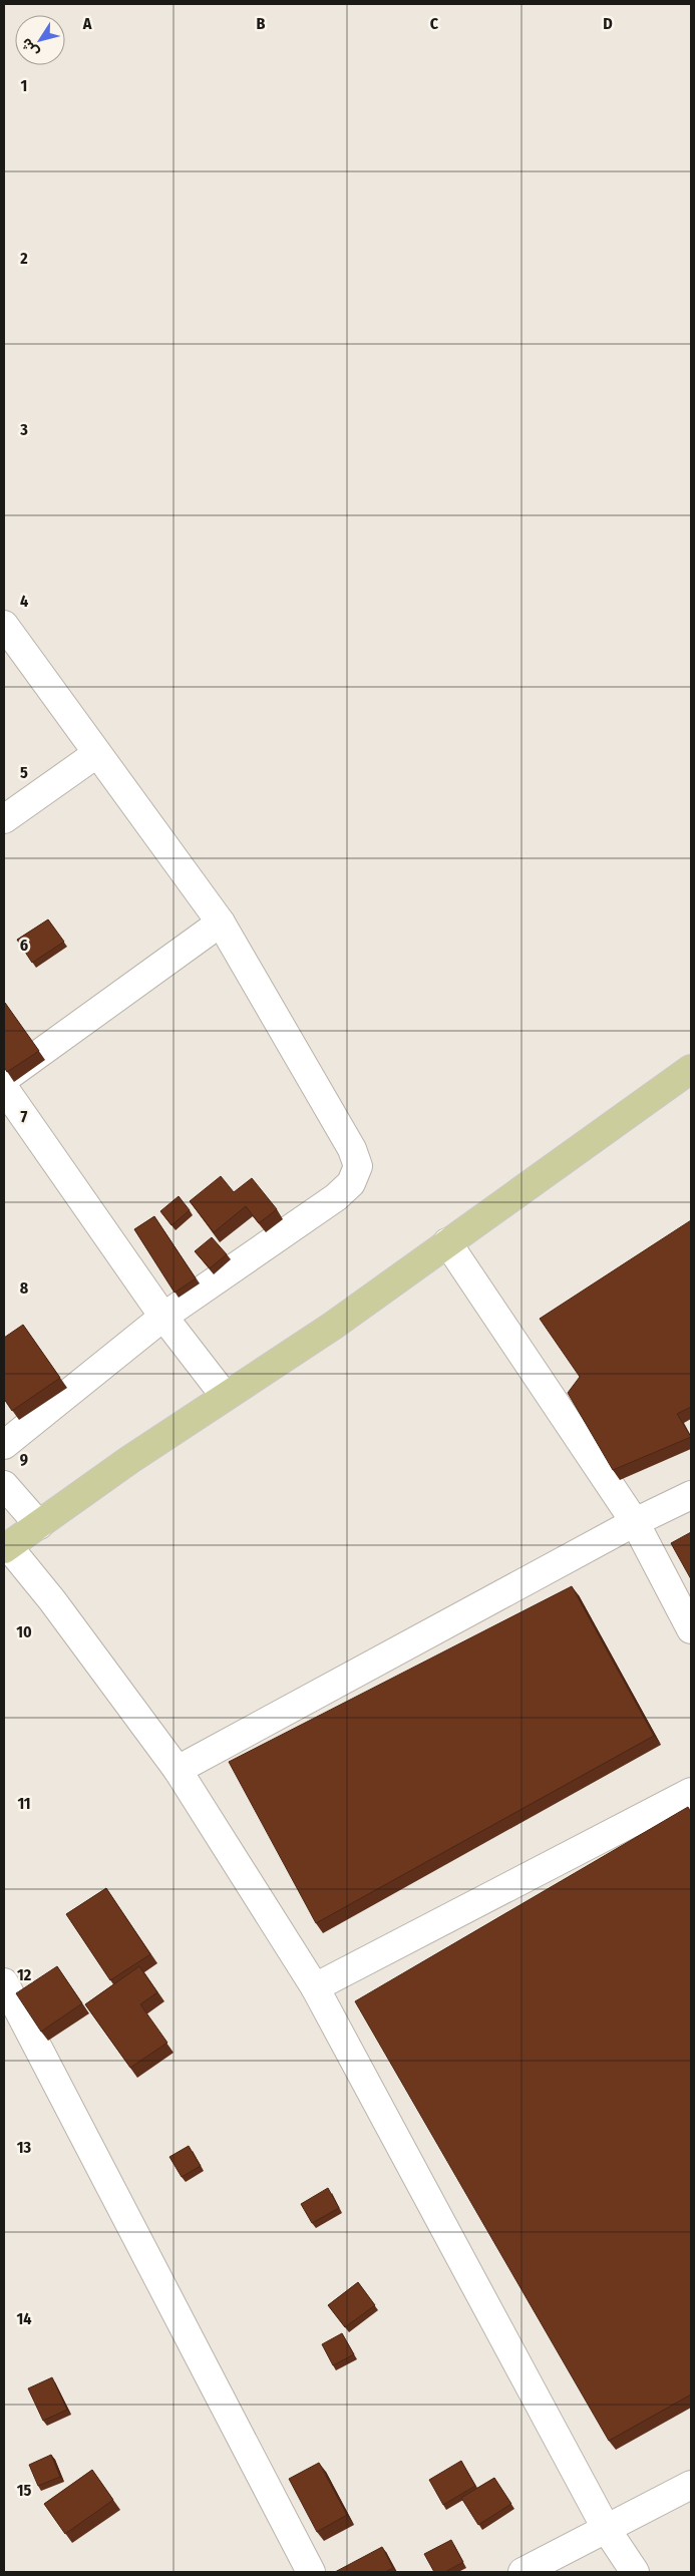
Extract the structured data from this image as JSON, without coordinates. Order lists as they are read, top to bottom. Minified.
{"north":"bottom left","grid":{"columns":["A","B","C","D"],"rows":["1","2","3","4","5","6","7","8","9","10","11","12","13","14","15"]}}
